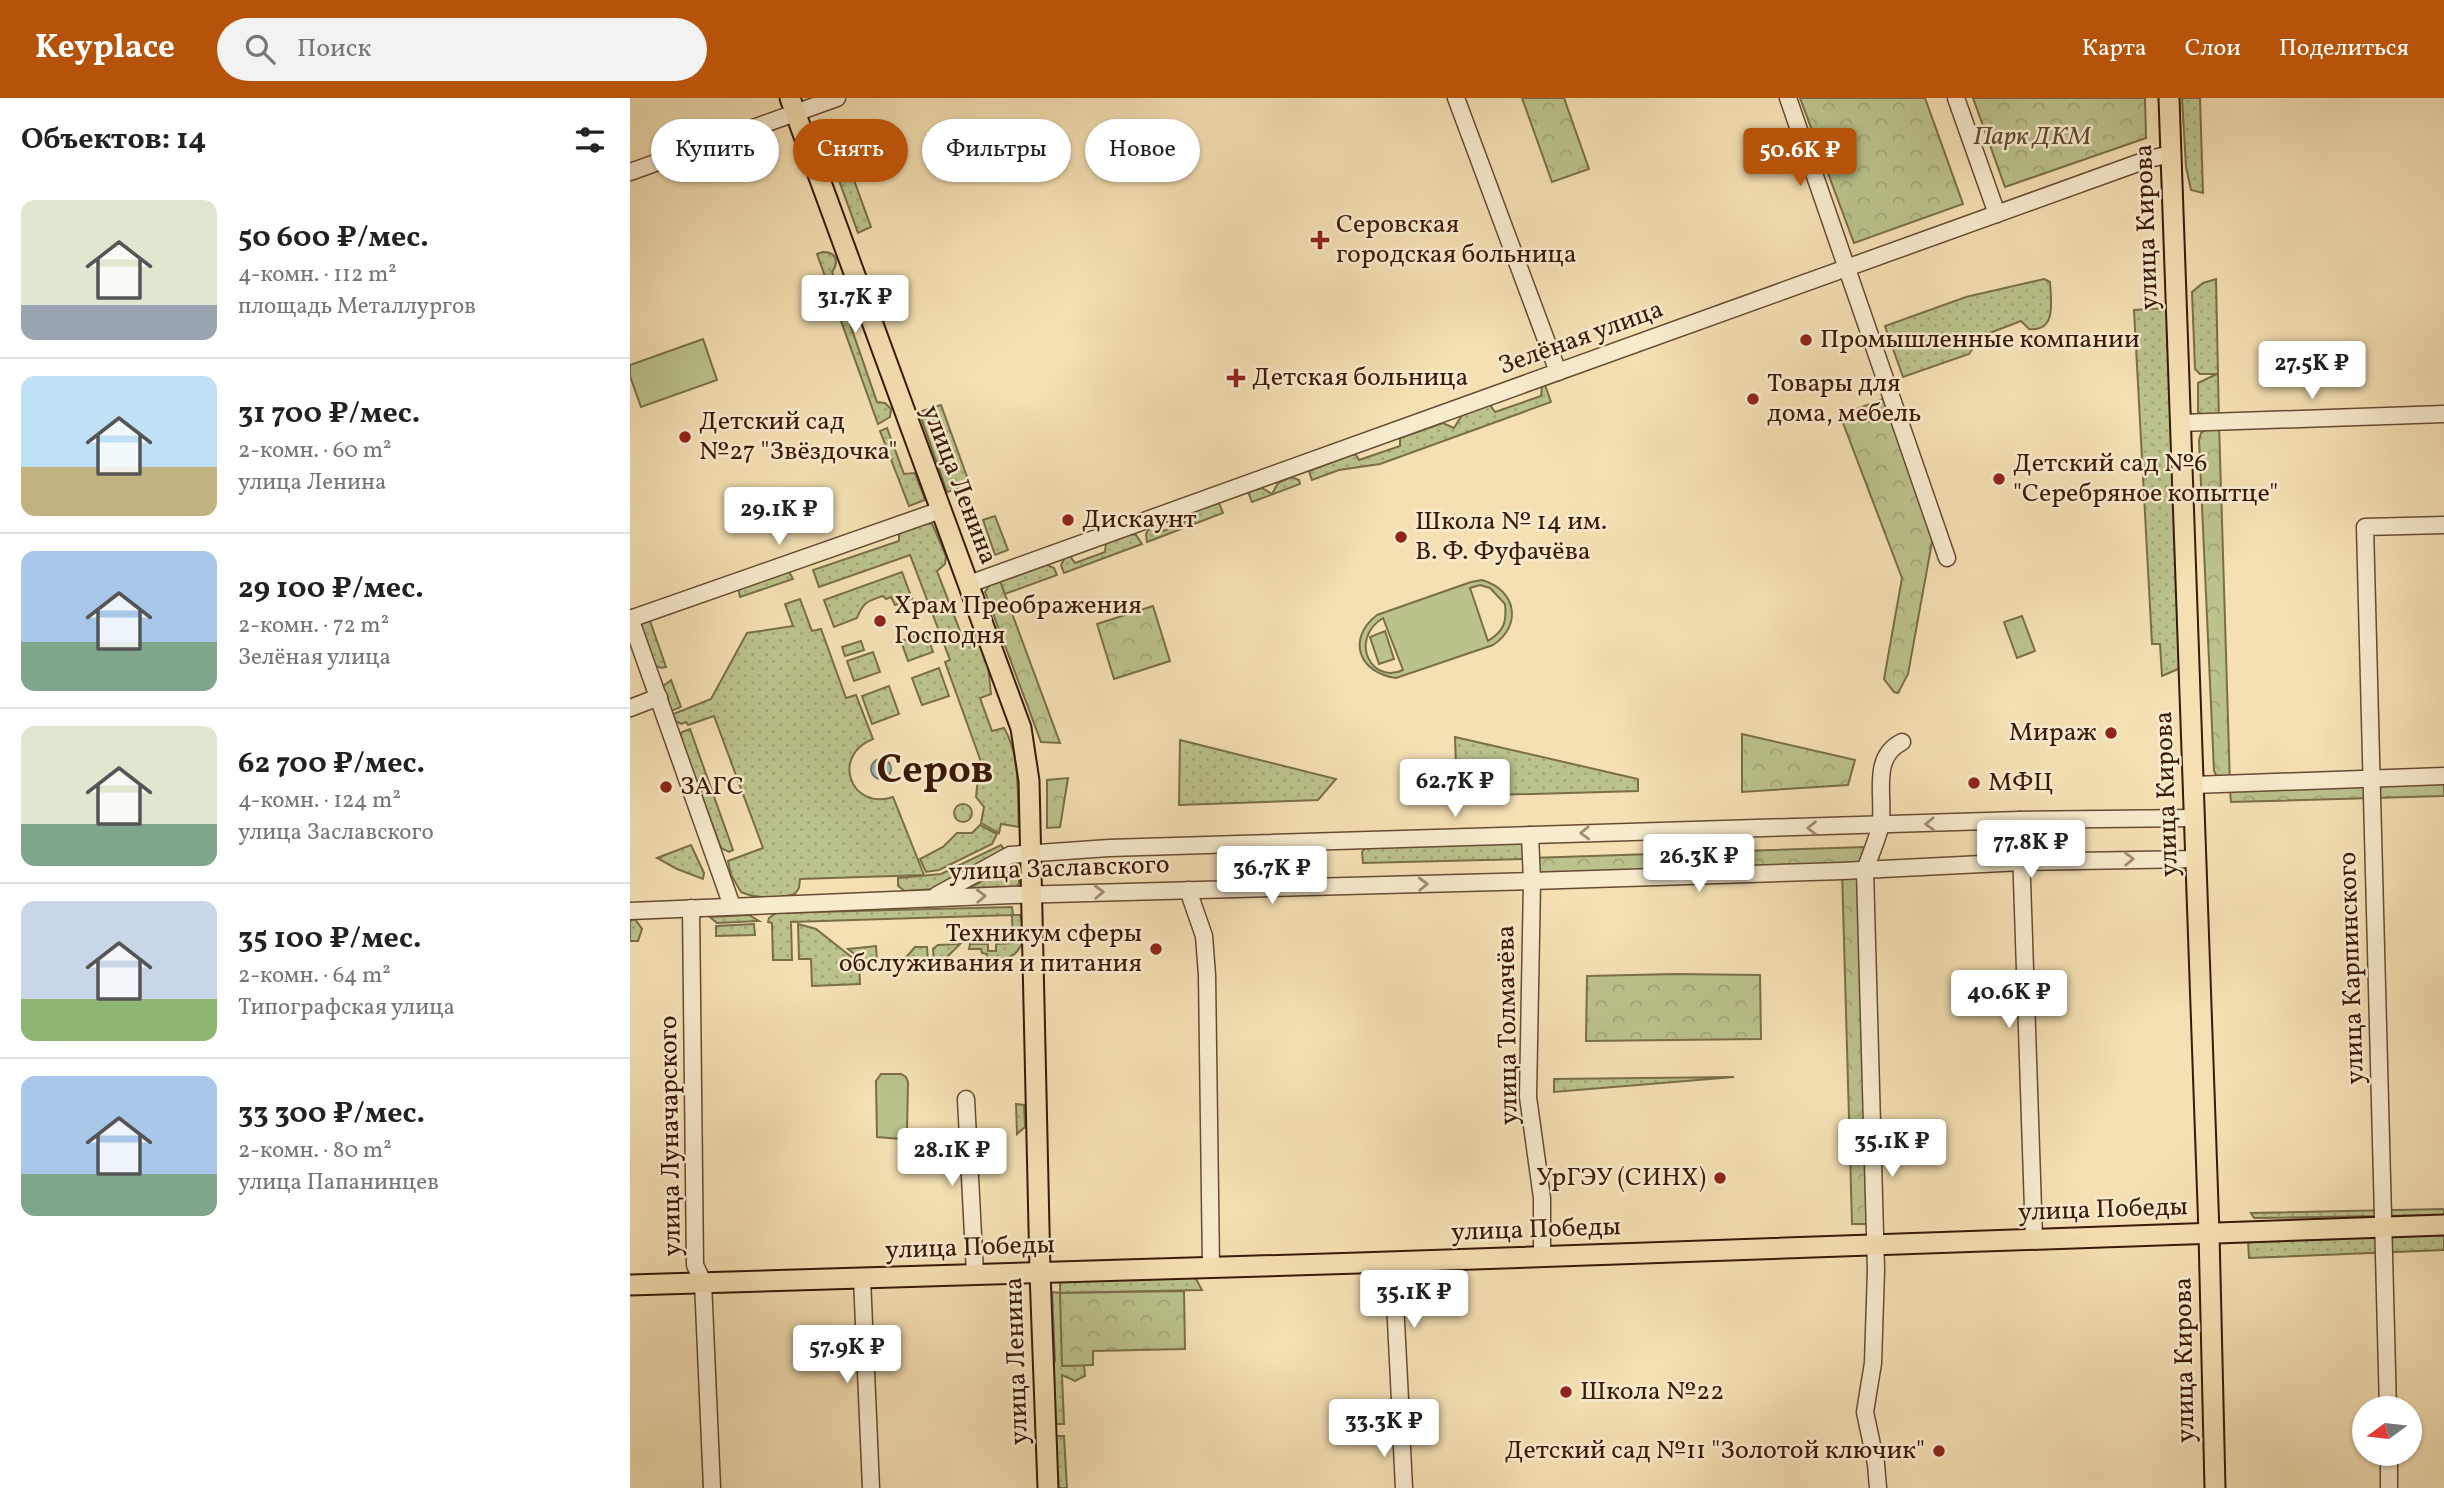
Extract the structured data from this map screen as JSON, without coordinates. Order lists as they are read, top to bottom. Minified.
{"streets":{"main road":["улица Кирова","улица Ленина","улица Победы"],"street":["Зелёная улица","улица Заславского","улица Карпинского","улица Толмачёва","улица Луначарского"]},"crossings":[["улица Кирова","Зелёная улица"],["улица Кирова","улица Заславского"],["улица Кирова","улица Победы"],["Зелёная улица","улица Ленина"],["улица Ленина","улица Заславского"],["улица Ленина","улица Победы"],["улица Заславского","улица Толмачёва"],["улица Заславского","улица Луначарского"],["улица Карпинского","улица Победы"],["улица Толмачёва","улица Победы"],["улица Луначарского","улица Победы"]],"districts":["Серов"],"parks":["Парк ДКМ"],"places":{"health":["Серовская городская больница","Детская больница"],"other":["Промышленные компании","Товары для дома, мебель","Детский сад №27 \"Звёздочка\"","Детский сад №6 \"Серебряное копытце\"","Дискаунт","Школа № 14 им. В. Ф. Фуфачёва","Храм Преображения Господня","Мираж","МФЦ","ЗАГС","Техникум сферы обслуживания и питания","УрГЭУ (СИНХ)","Школа №22","Детский сад №11 \"Золотой ключик\""]},"north":"left","page":{"header":"Keyplace","search":"Поиск","nav":["Карта","Слои","Поделиться"],"heading":"Объектов: 14","chip":["Купить","Снять","Фильтры","Новое"],"price":["50.6K ₽","31.7K ₽","27.5K ₽","29.1K ₽","62.7K ₽","77.8K ₽","26.3K ₽","36.7K ₽","40.6K ₽","35.1K ₽","28.1K ₽","35.1K ₽","57.9K ₽","33.3K ₽"],"list":[{"name":"50 600 ₽/мес.","note":"4-комн. · 112 m² · площадь Металлургов"},{"name":"31 700 ₽/мес.","note":"2-комн. · 60 m² · улица Ленина"},{"name":"29 100 ₽/мес.","note":"2-комн. · 72 m² · Зелёная улица"},{"name":"62 700 ₽/мес.","note":"4-комн. · 124 m² · улица Заславского"},{"name":"35 100 ₽/мес.","note":"2-комн. · 64 m² · Типографская улица"},{"name":"33 300 ₽/мес.","note":"2-комн. · 80 m² · улица Папанинцев"}]}}
